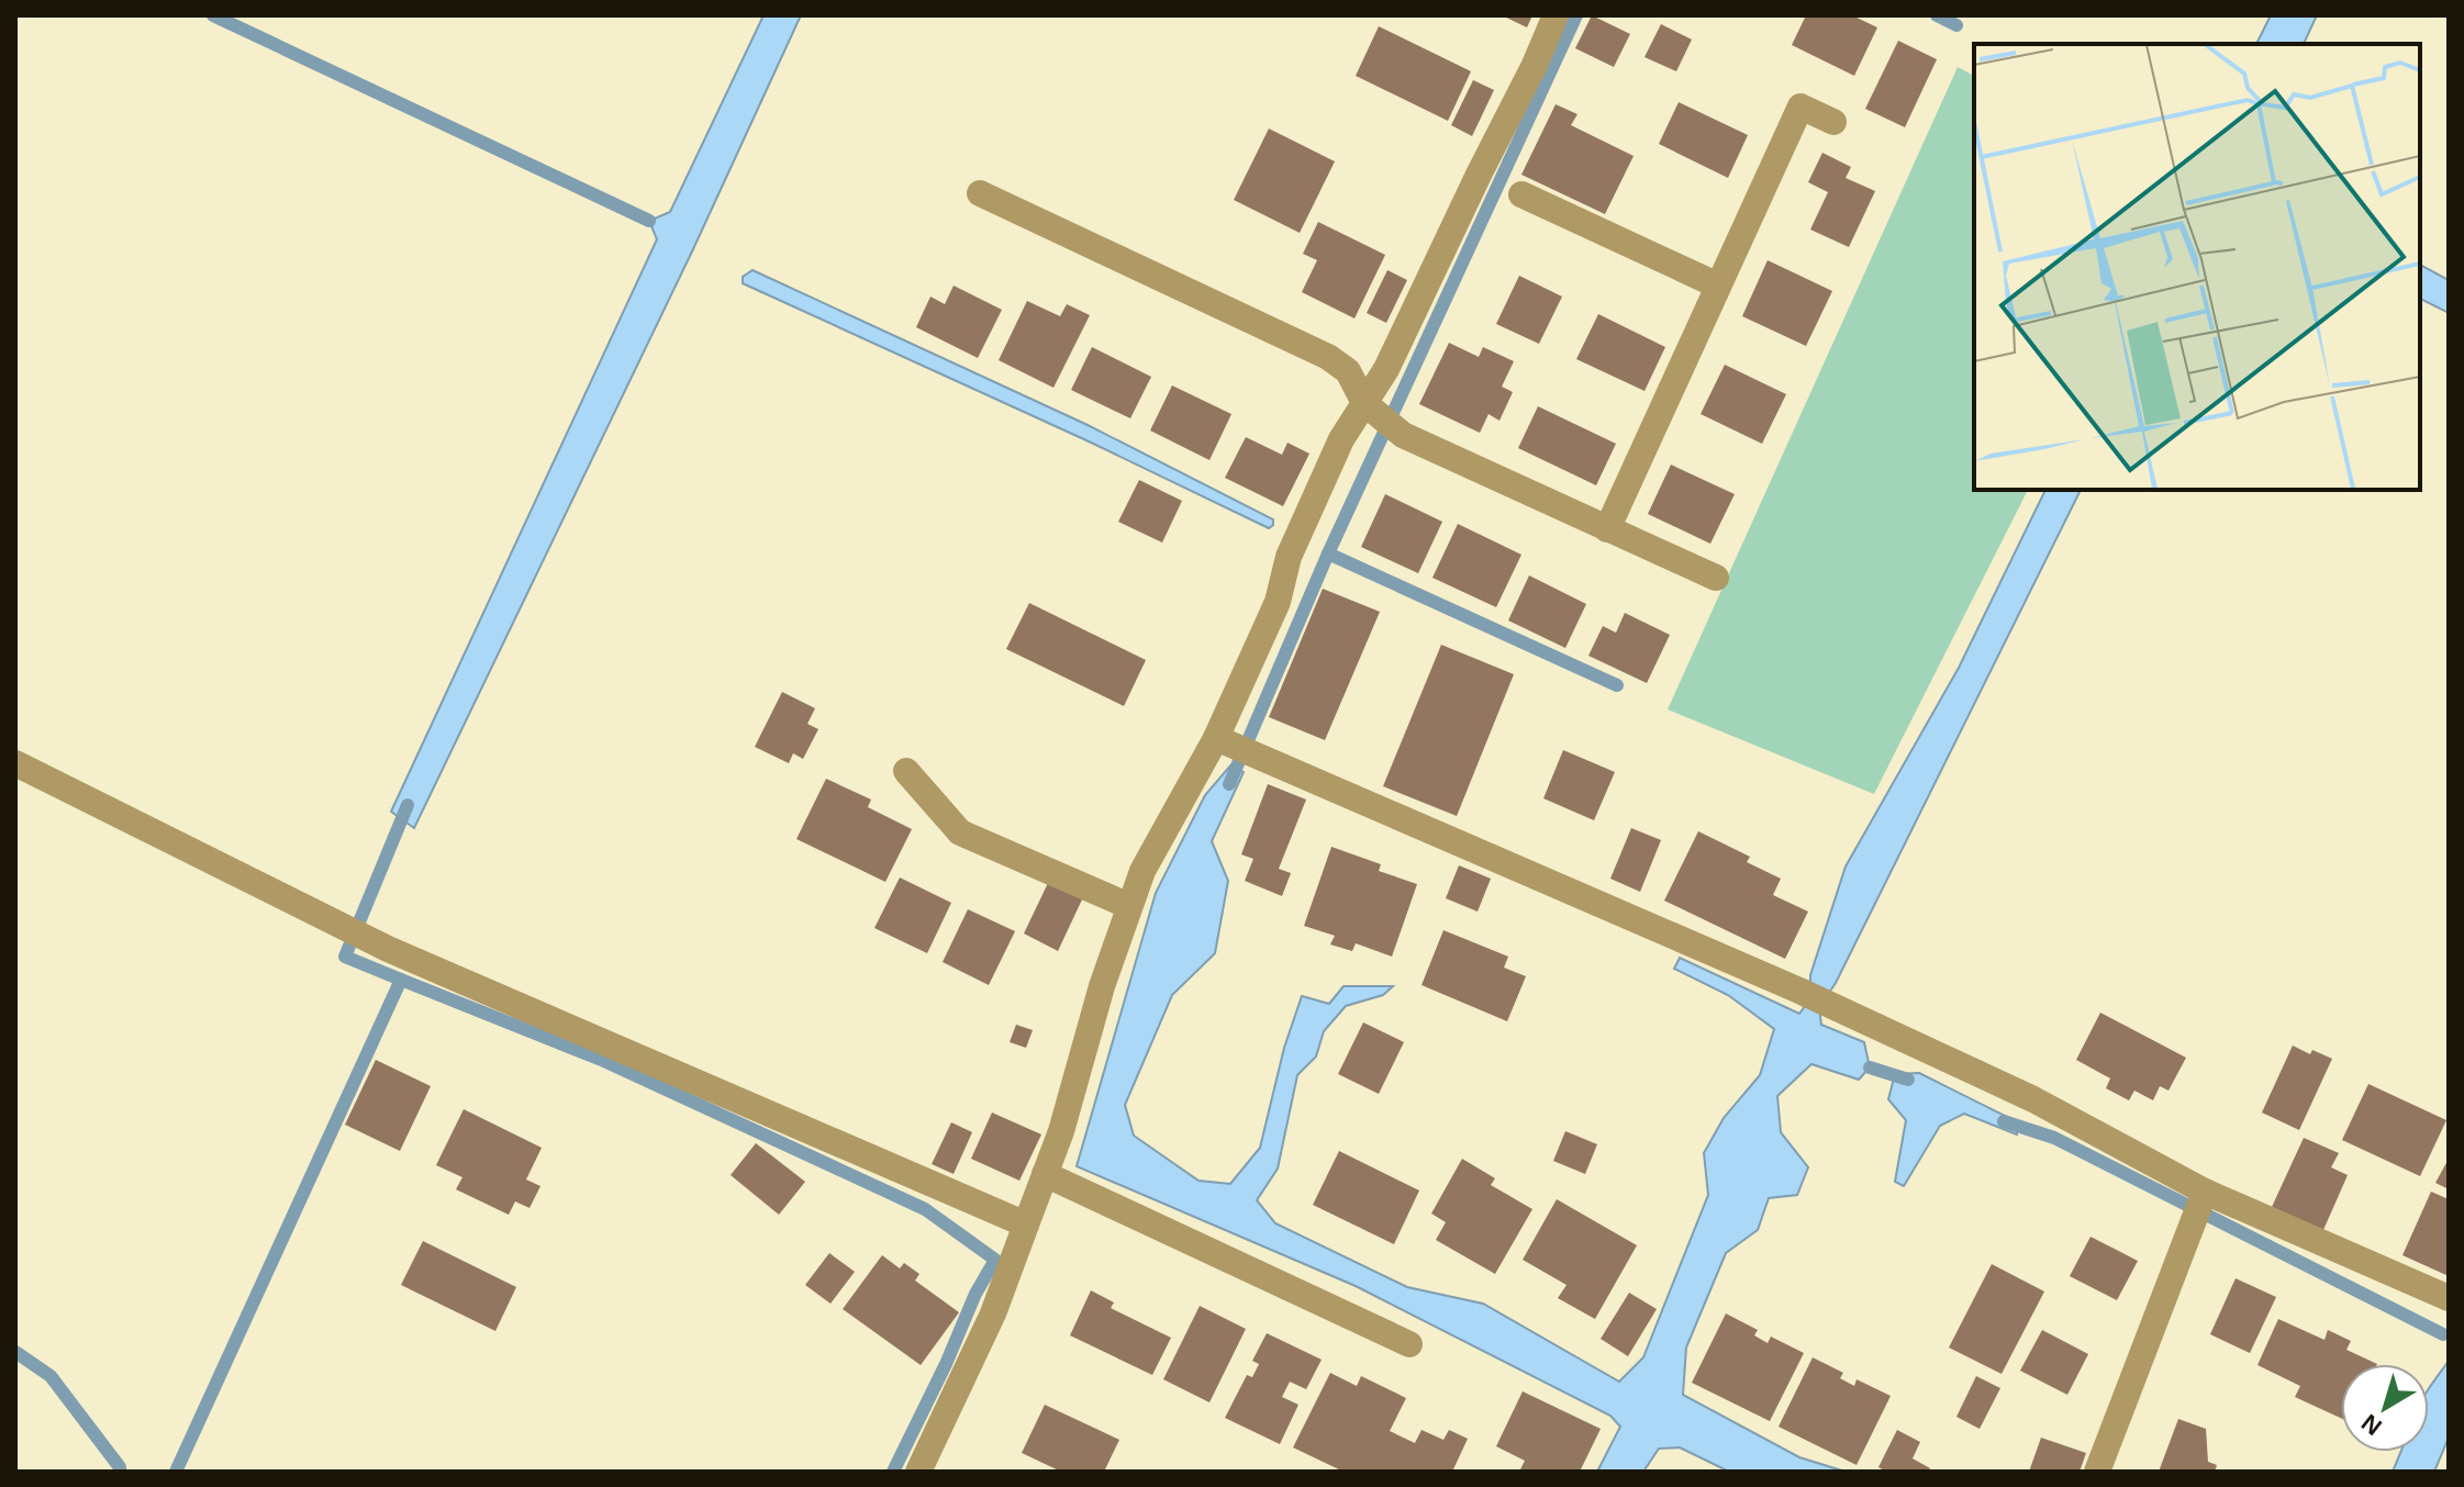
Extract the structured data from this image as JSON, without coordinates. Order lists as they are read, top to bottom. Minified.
{"north":"bottom left"}
